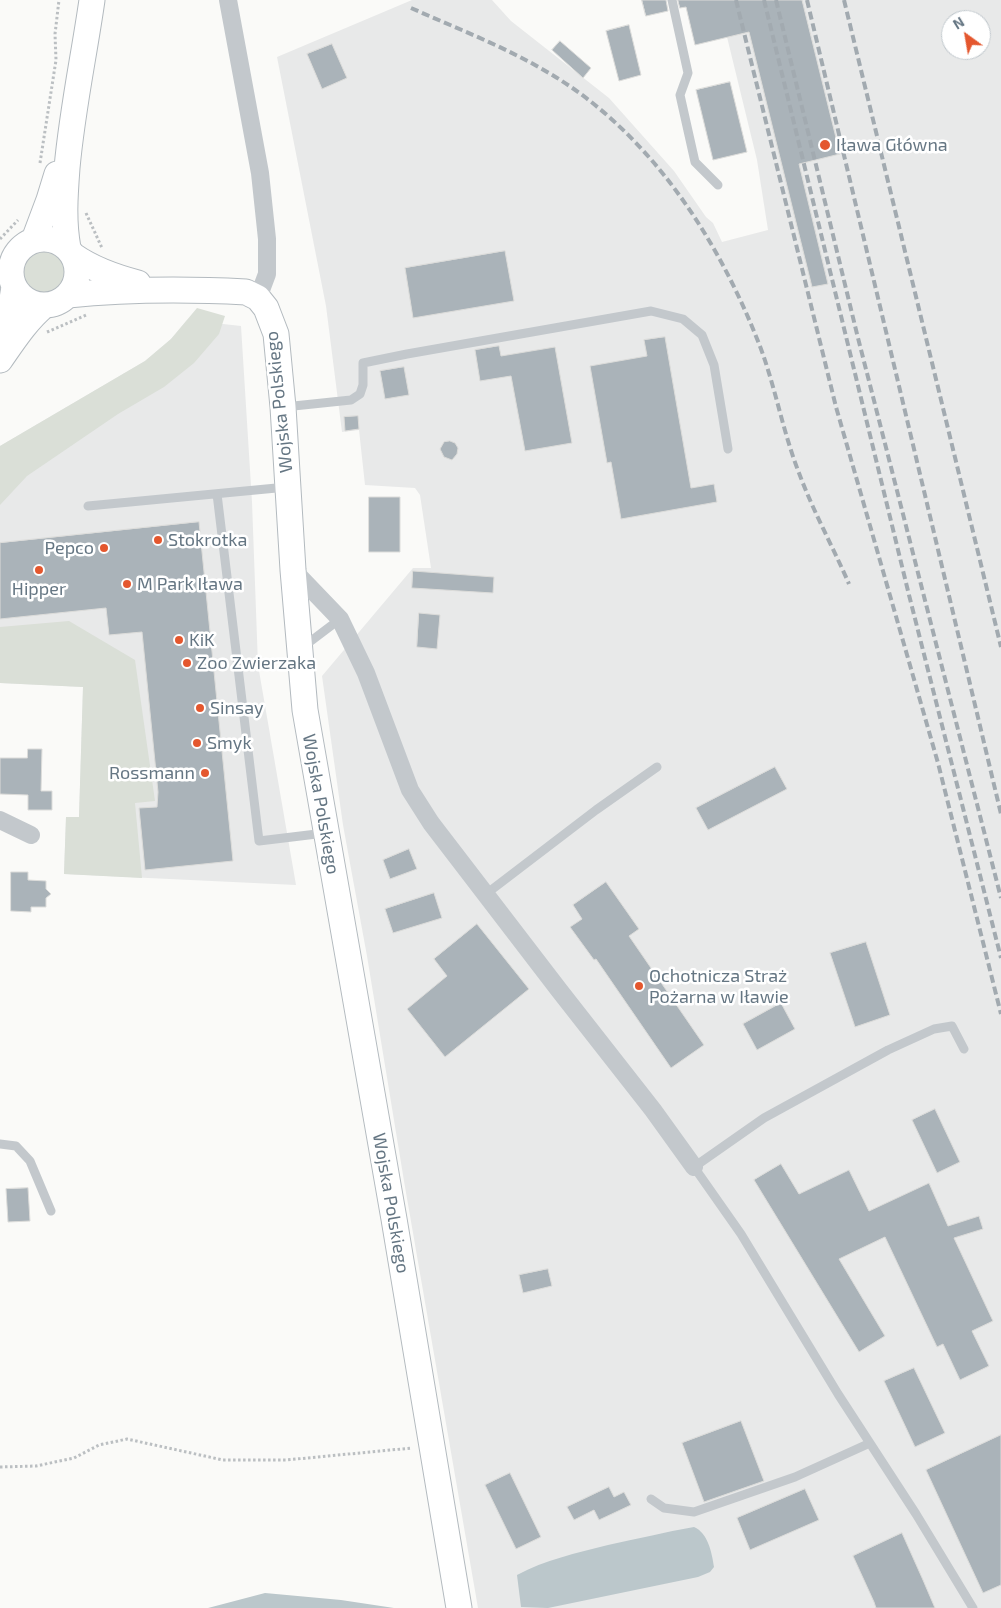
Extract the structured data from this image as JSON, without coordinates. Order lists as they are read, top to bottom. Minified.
{"streets":{"street":["Wojska Polskiego"]},"places":["Iława Główna","Stokrotka","Pepco","Hipper","M Park Iława","KiK","Zoo Zwierzaka","Sinsay","Smyk","Rossmann","Ochotnicza Straż Pożarna w Iławie"],"north":"top left"}
